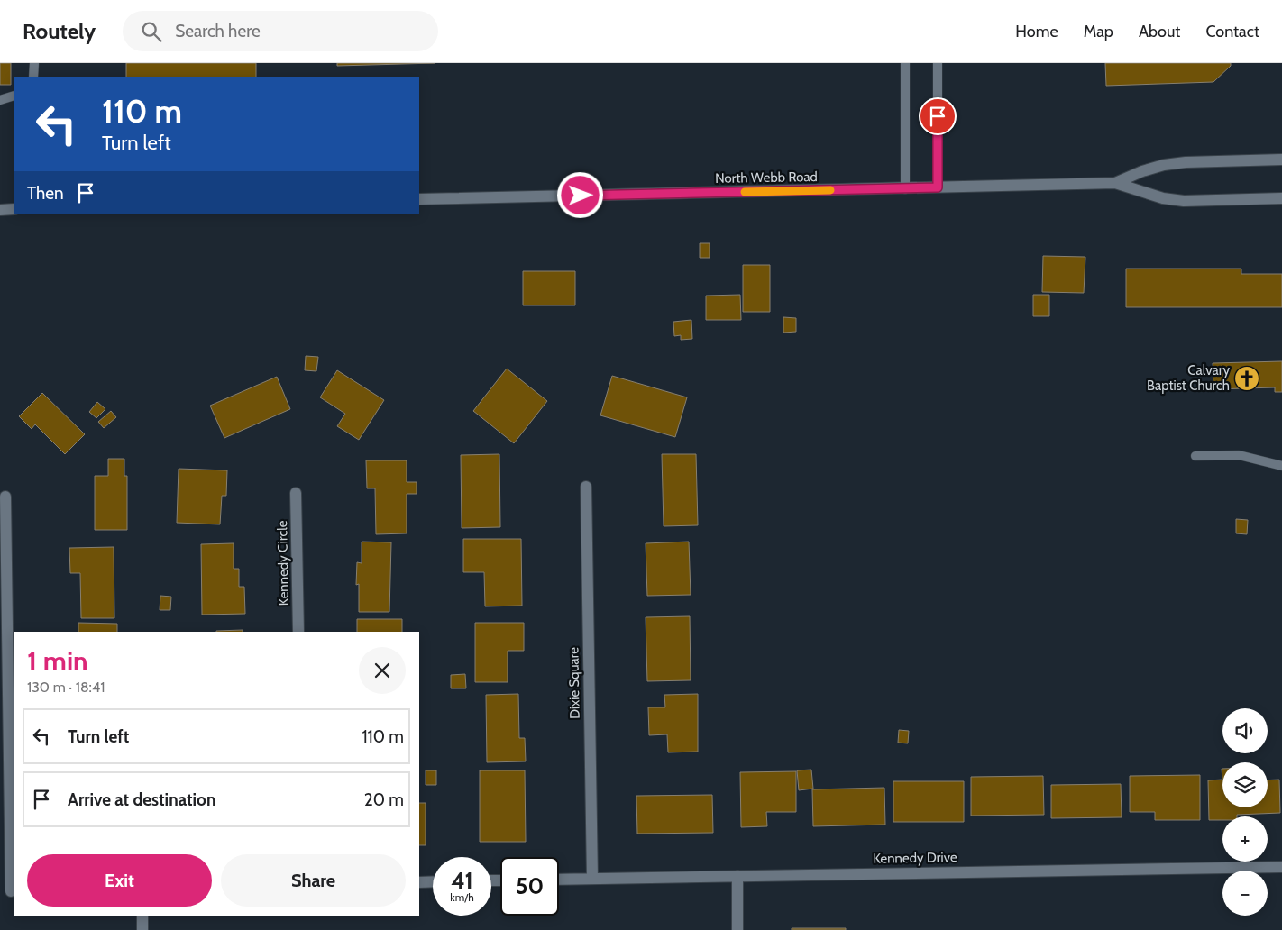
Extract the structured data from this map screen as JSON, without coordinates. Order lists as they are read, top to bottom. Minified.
{"streets":{"street":["North Webb Road","Kennedy Circle","Dixie Square","Kennedy Drive"]},"crossings":[["Dixie Square","Kennedy Drive"]],"places":{"church":["Calvary Baptist Church"]},"page":{"header":"Routely","search":"Search here","nav":["Home","Map","About","Contact"],"turn":["110 m","Turn left"],"then":"Then","heading":["1 min","130 m · 18:41"],"map_buttons":["+","−"],"list":[{"name":"Turn left","value":"110 m"},{"name":"Arrive at destination","value":"20 m"}],"buttons":["Exit","Share"],"speed":"41 km/h","limit":"50"}}
